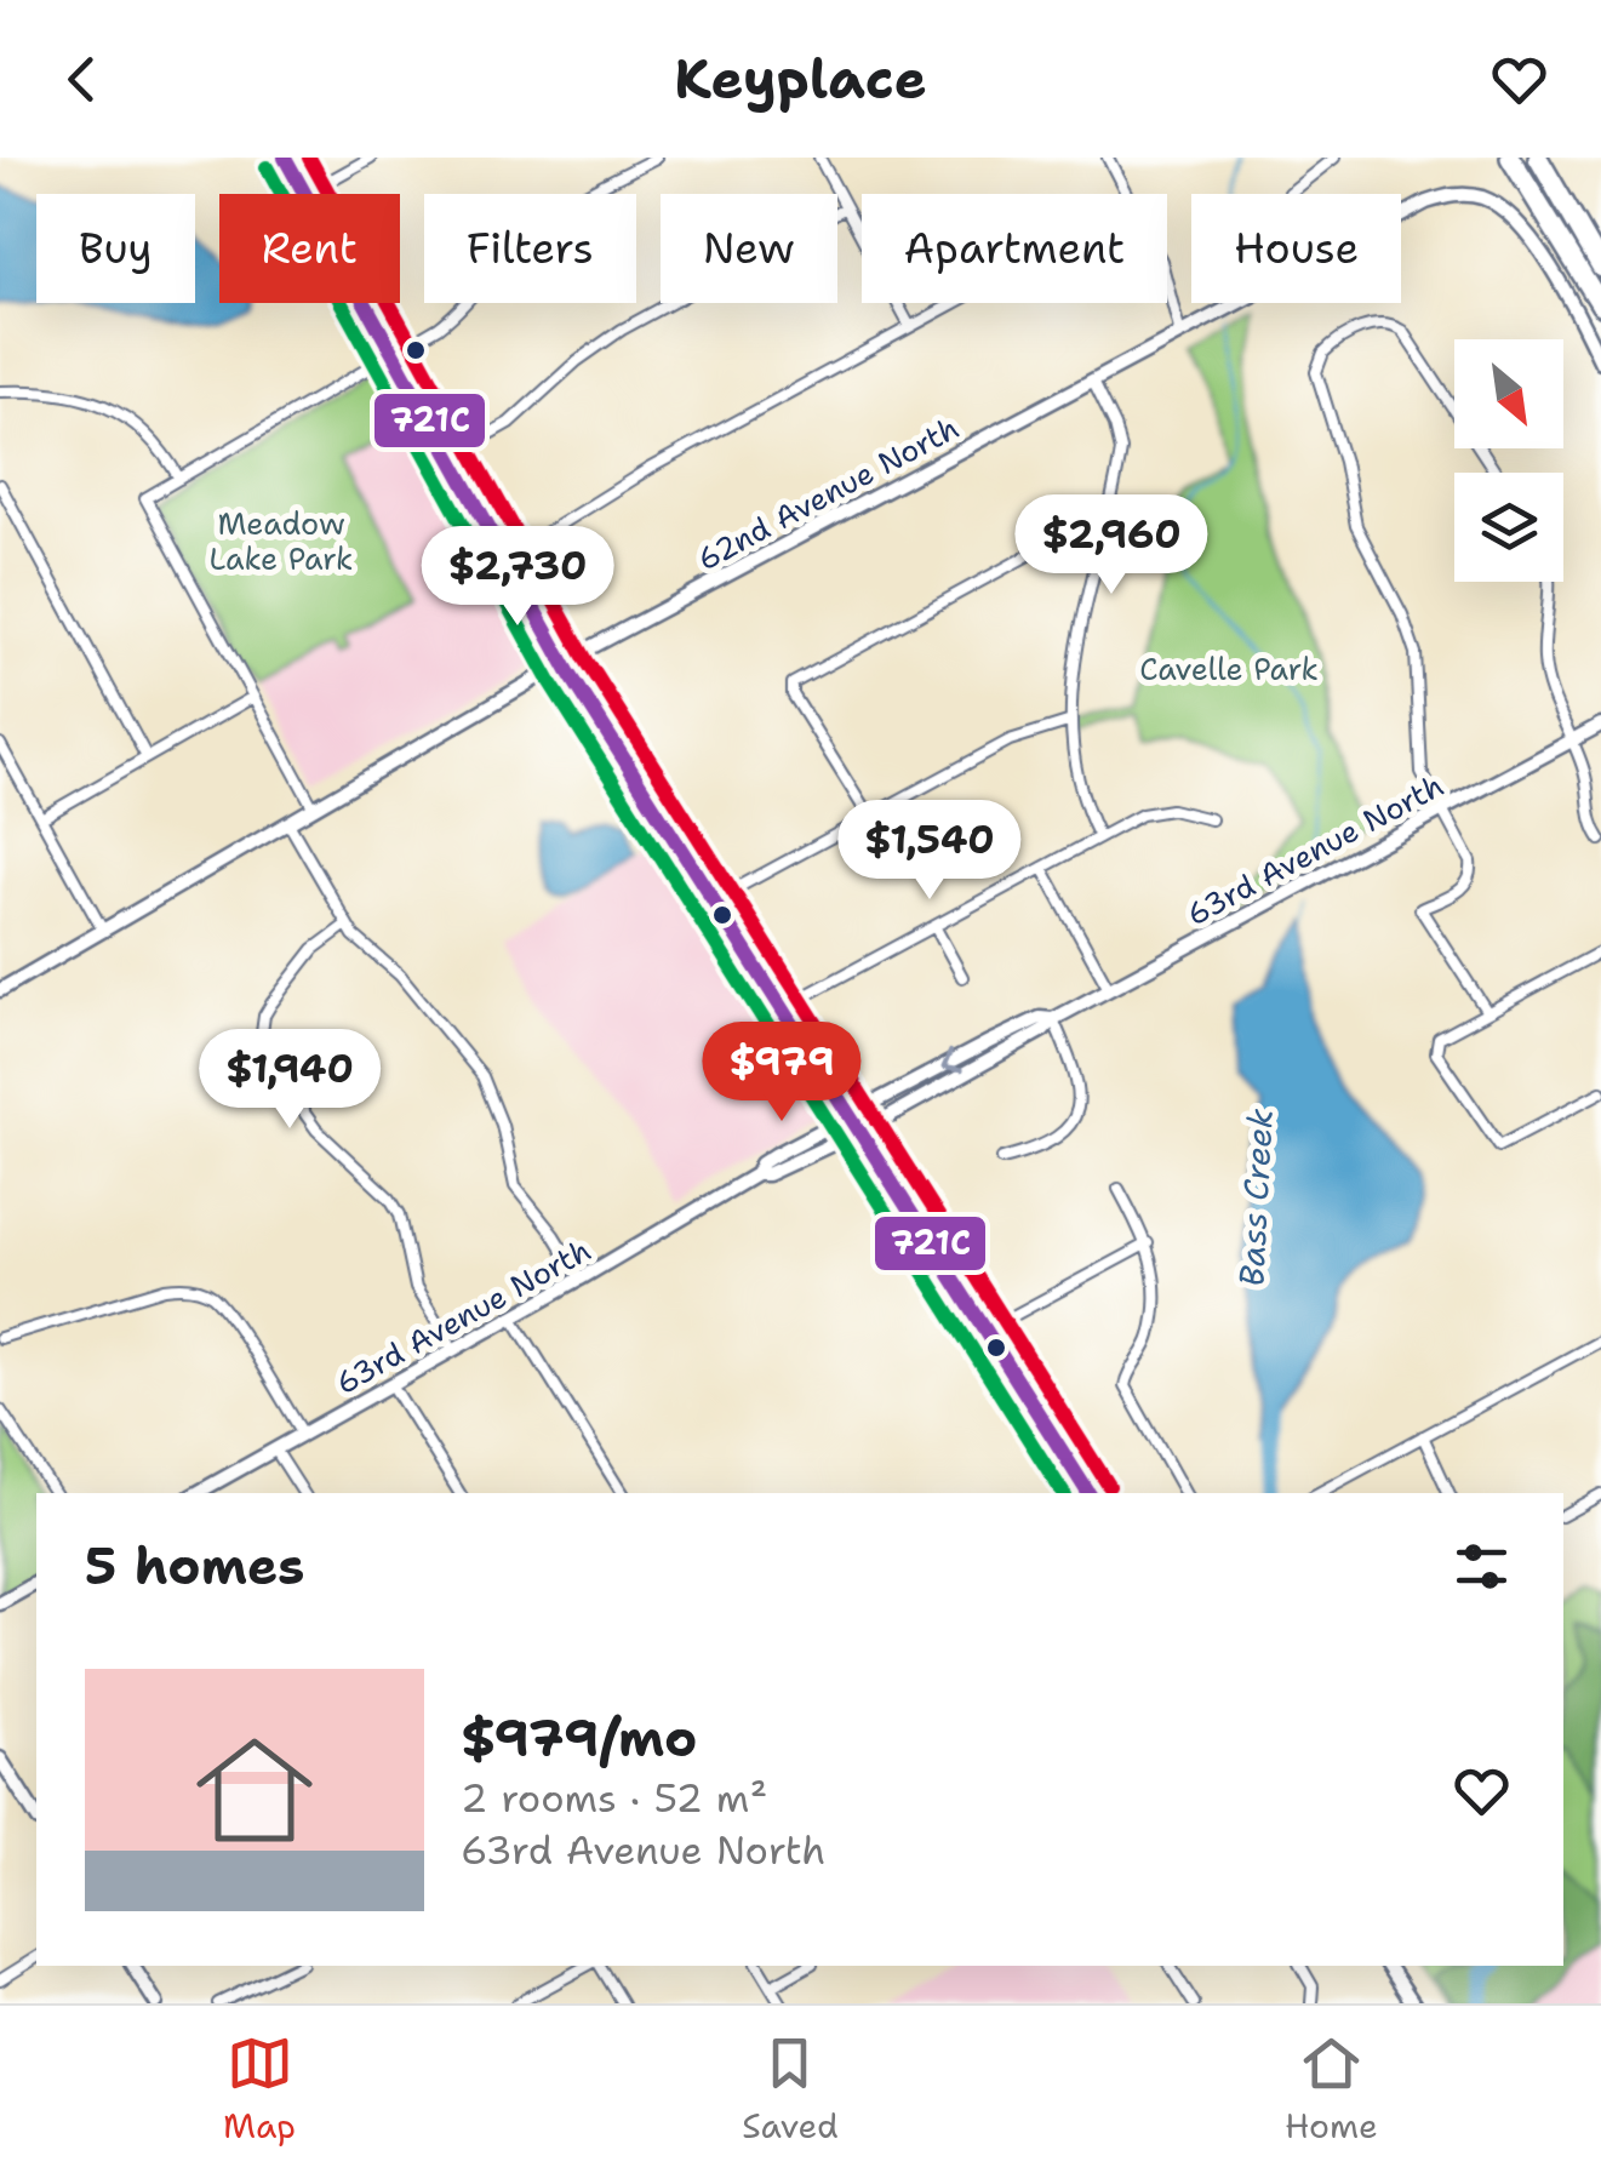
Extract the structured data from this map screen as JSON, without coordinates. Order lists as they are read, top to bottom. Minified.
{"streets":{"street":["62nd Avenue North","63rd Avenue North"]},"water":["Bass Creek"],"parks":["Meadow Lake Park","Cavelle Park"],"lines":["transit line 721C"],"north":"bottom right","page":{"header":"Keyplace","chip":["Buy","Rent","Filters","New","Apartment","House"],"price":["$2,960","$2,730","$1,540","$979","$1,940"],"heading":"5 homes","list":[{"name":"$979/mo","note":"2 rooms · 52 m² · 63rd Avenue North"}],"tabs":["Map","Saved","Home"]}}
